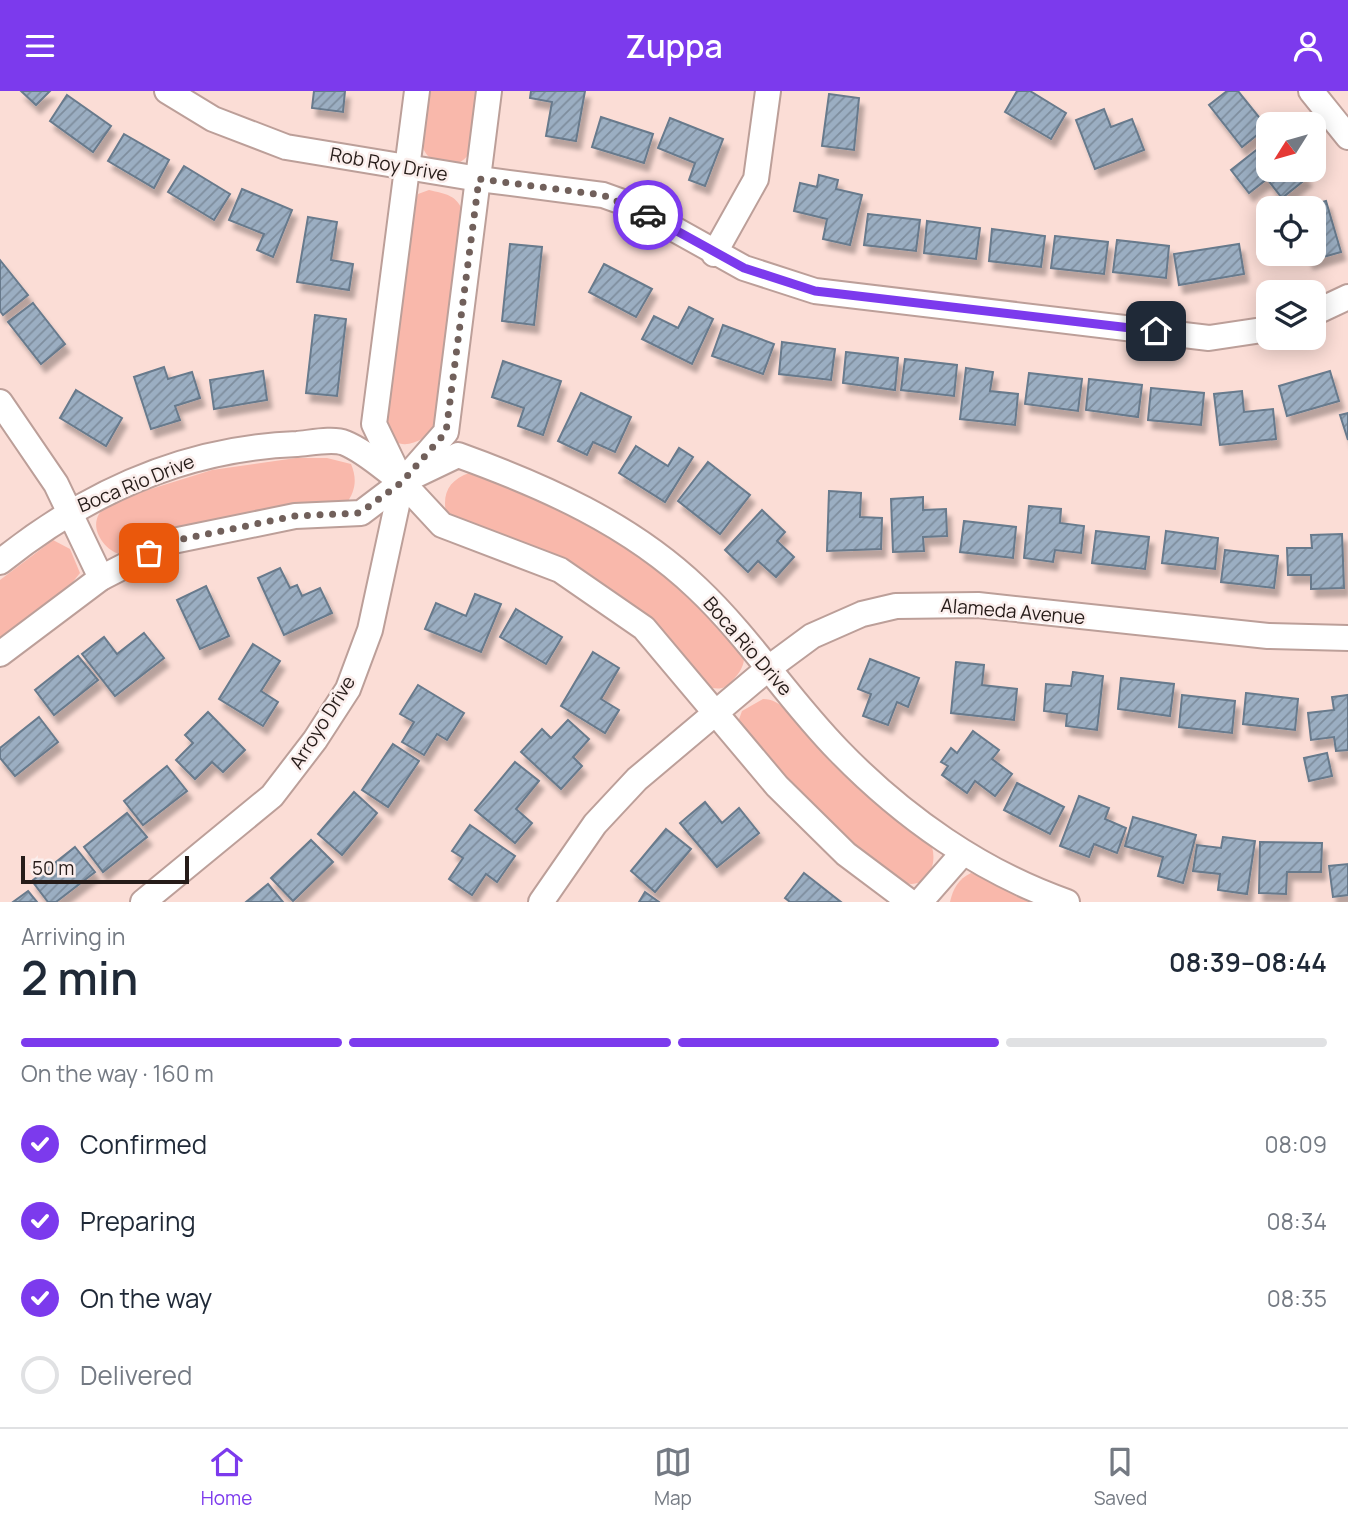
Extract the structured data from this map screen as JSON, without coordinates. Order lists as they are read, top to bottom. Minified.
{"streets":{"street":["Rob Roy Drive","Boca Rio Drive","Alameda Avenue","Arroyo Drive"]},"crossings":[["Rob Roy Drive","Arroyo Drive"],["Boca Rio Drive","Alameda Avenue"],["Boca Rio Drive","Arroyo Drive"]],"scale_bar":"50 m","north":"bottom left","page":{"header":"Zuppa","scale":"50 m","heading":["2 min","Arriving in","08:39–08:44"],"bar":"On the way · 160 m","list":[["Confirmed","08:09"],["Preparing","08:34"],["On the way","08:35"],"Delivered"],"tabs":["Home","Map","Saved"]}}
